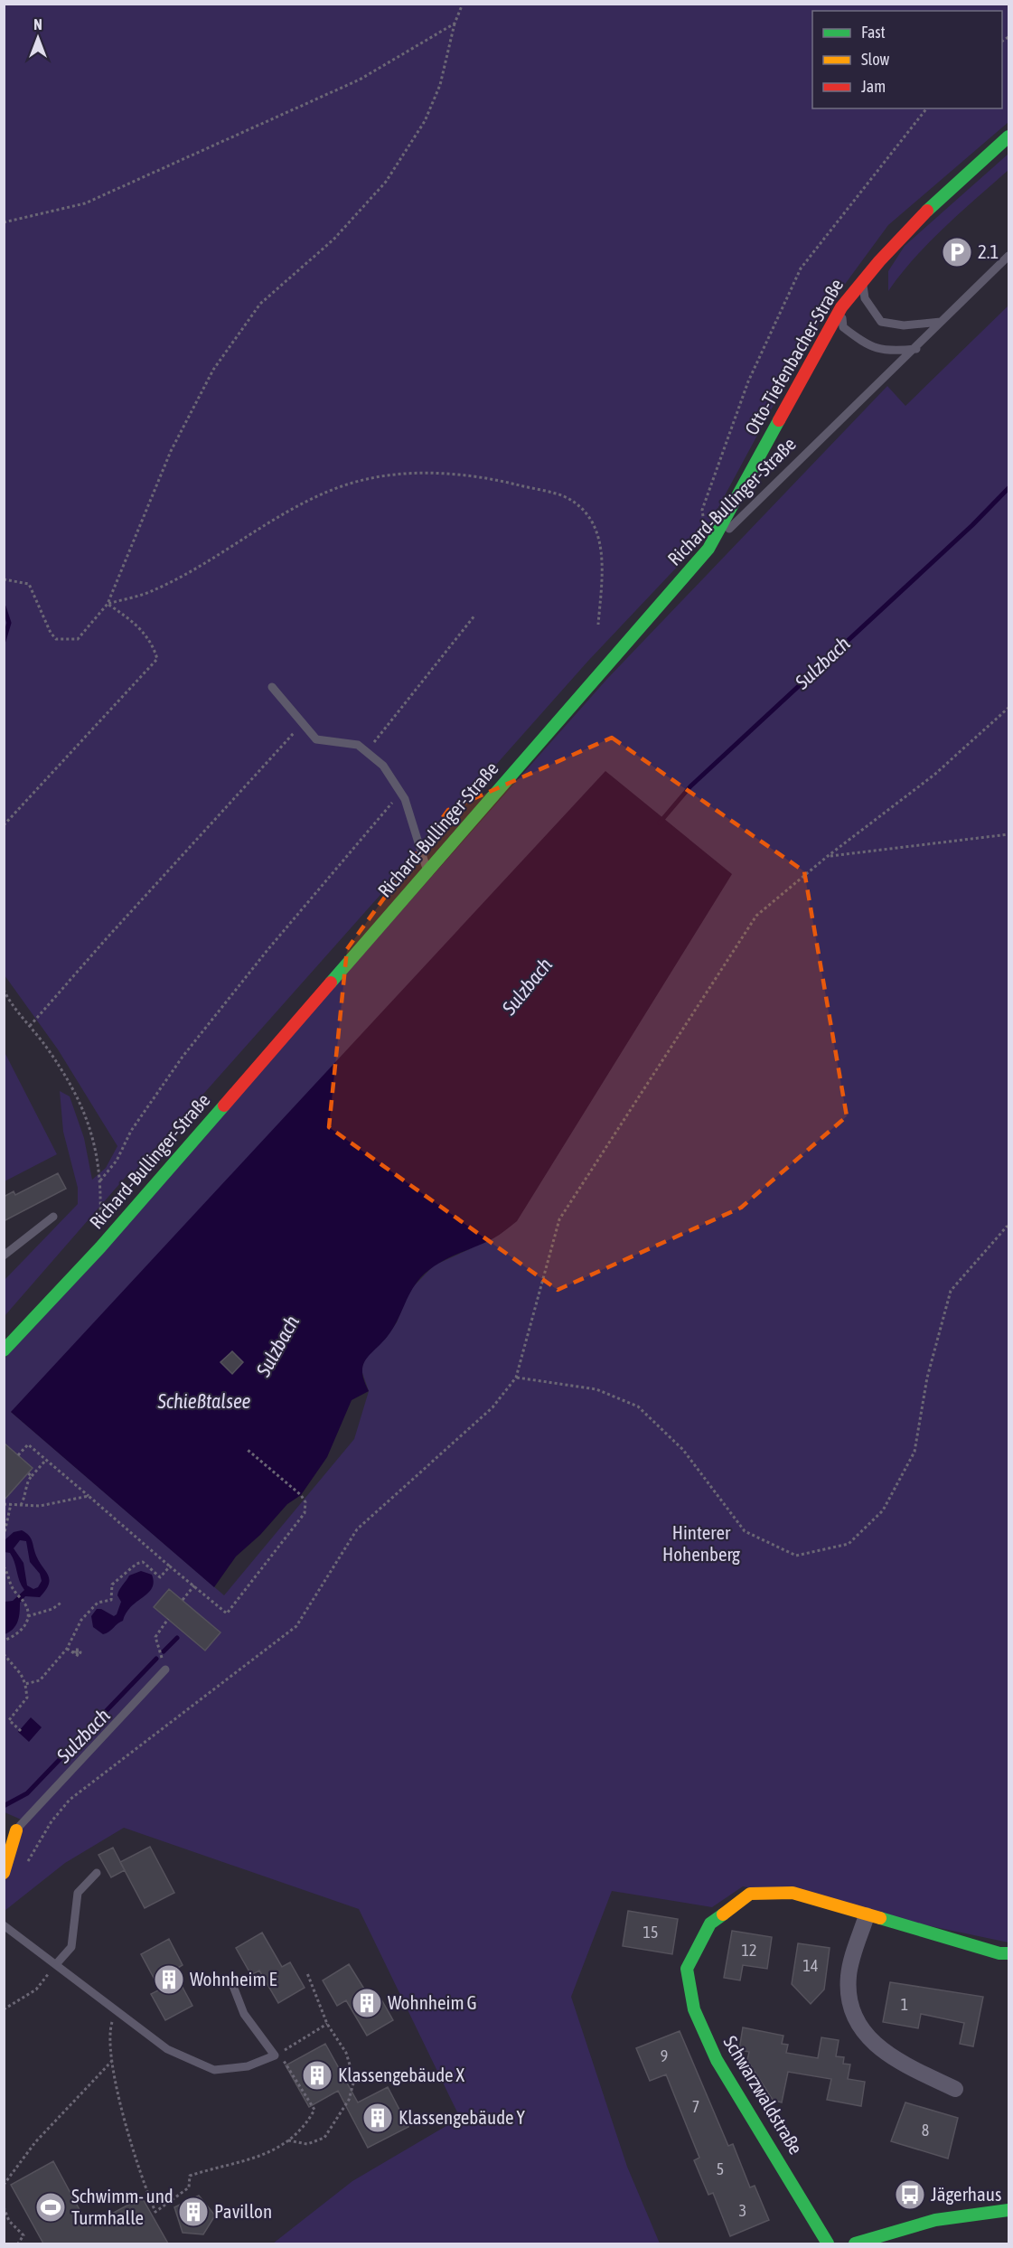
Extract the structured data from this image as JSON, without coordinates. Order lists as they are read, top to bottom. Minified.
{"streets":{"street":["Otto-Tiefenbacher-Straße","Richard-Bullinger-Straße","Schwarzwaldstraße"]},"crossings":[["Otto-Tiefenbacher-Straße","Richard-Bullinger-Straße"]],"water":["Sulzbach","Schießtalsee"],"parks":["Hinterer Hohenberg"],"places":{"parking":["2.1"],"building":["Wohnheim E","Wohnheim G","Klassengebäude X","Klassengebäude Y","Pavillon"],"bus stop":["Jägerhaus"],"sports":["Schwimm- und Turmhalle"]},"house_numbers":["15","12","14","1","9","7","8","5","3"],"legend":["Fast","Slow","Jam"],"north":"top"}
